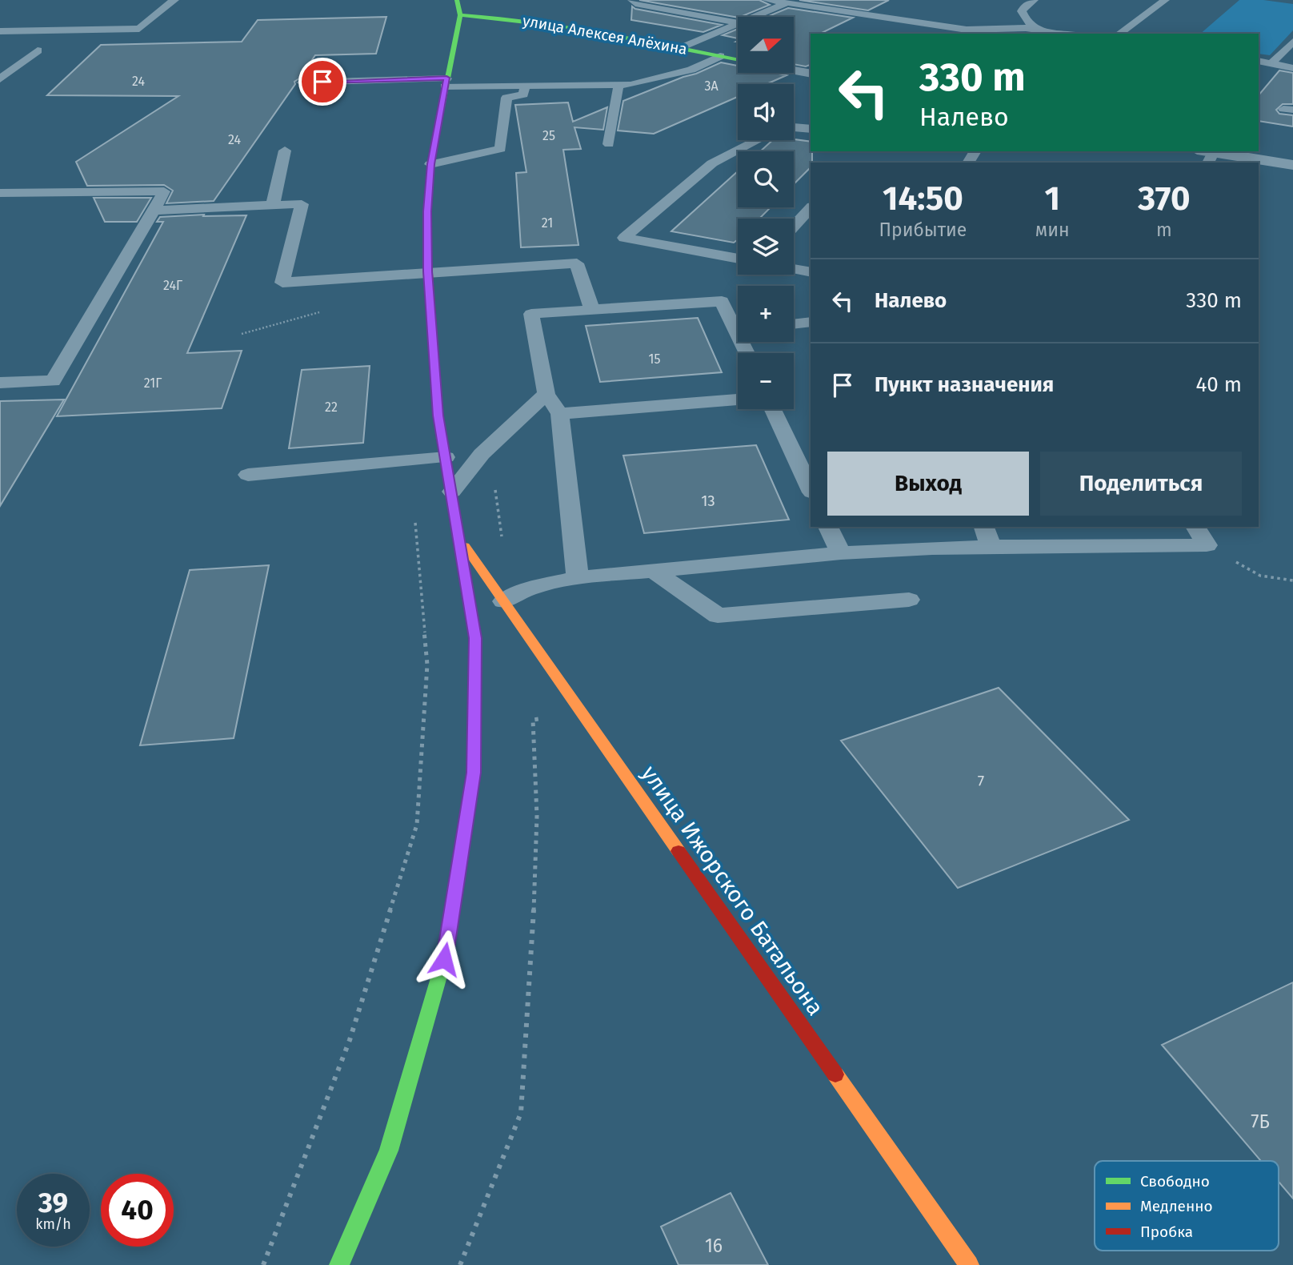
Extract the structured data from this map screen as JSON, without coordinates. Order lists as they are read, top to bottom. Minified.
{"streets":{"street":["улица Алексея Алёхина","улица Ижорского Батальона"]},"crossings":[["улица Алексея Алёхина","улица Ижорского Батальона"]],"house_numbers":["24","3А","25","24","21","24Г","15","21Г","22","13","7","7Б","16"],"legend":["Свободно","Медленно","Пробка"],"north":"right","page":{"map_buttons":["+","−"],"turn":["330 m","Налево"],"eta":["14:50","Прибытие","1","мин","370","m"],"list":[{"name":"Налево","value":"330 m"},{"name":"Пункт назначения","value":"40 m"}],"buttons":["Выход","Поделиться"],"speed":"39 km/h","limit":"40"}}
